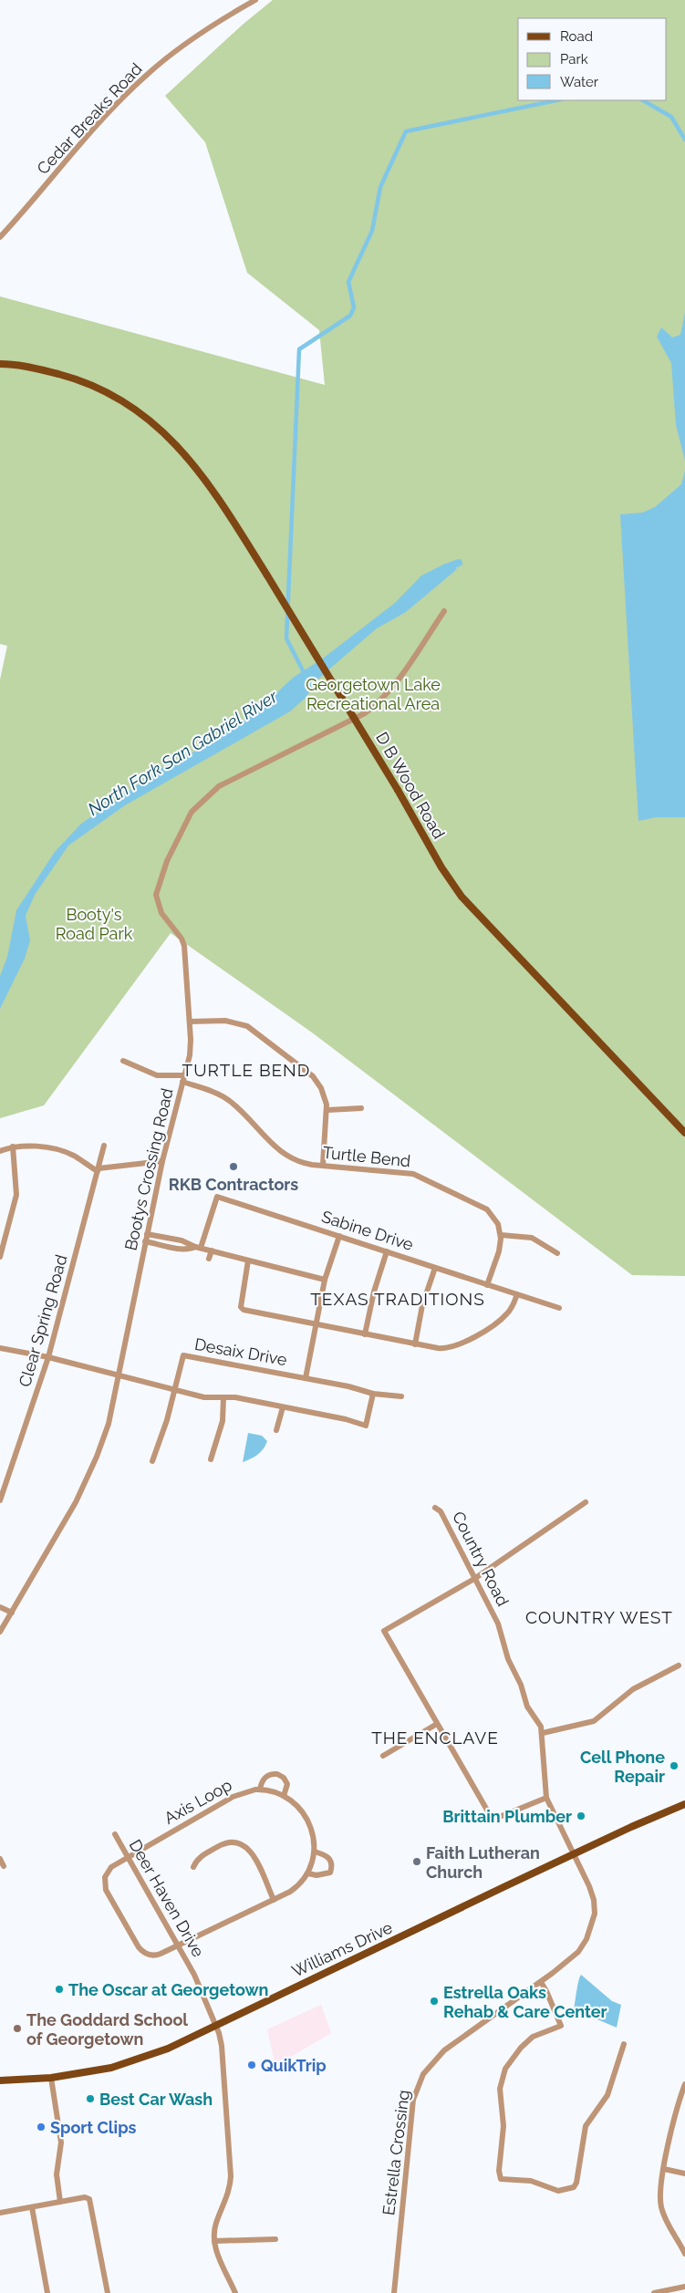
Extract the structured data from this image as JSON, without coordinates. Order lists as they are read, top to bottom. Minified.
{"streets":{"main road":["D B Wood Road","Williams Drive"],"street":["Cedar Breaks Road","Turtle Bend","Bootys Crossing Road","Sabine Drive","Clear Spring Road","Desaix Drive","Country Road","Axis Loop","Deer Haven Drive","Estrella Crossing"]},"crossings":[["Turtle Bend","Bootys Crossing Road"],["Country Road","Williams Drive"],["Country Road","Estrella Crossing"],["Axis Loop","Deer Haven Drive"],["Deer Haven Drive","Williams Drive"],["Williams Drive","Estrella Crossing"]],"districts":["TURTLE BEND","TEXAS TRADITIONS","COUNTRY WEST","THE ENCLAVE"],"water":["North Fork San Gabriel River"],"parks":["Georgetown Lake Recreational Area","Booty's Road Park"],"places":["RKB Contractors","Cell Phone Repair","Brittain Plumber","Faith Lutheran Church","The Oscar at Georgetown","Estrella Oaks Rehab & Care Center","The Goddard School of Georgetown","QuikTrip","Best Car Wash","Sport Clips"],"legend":["Road","Park","Water"]}
